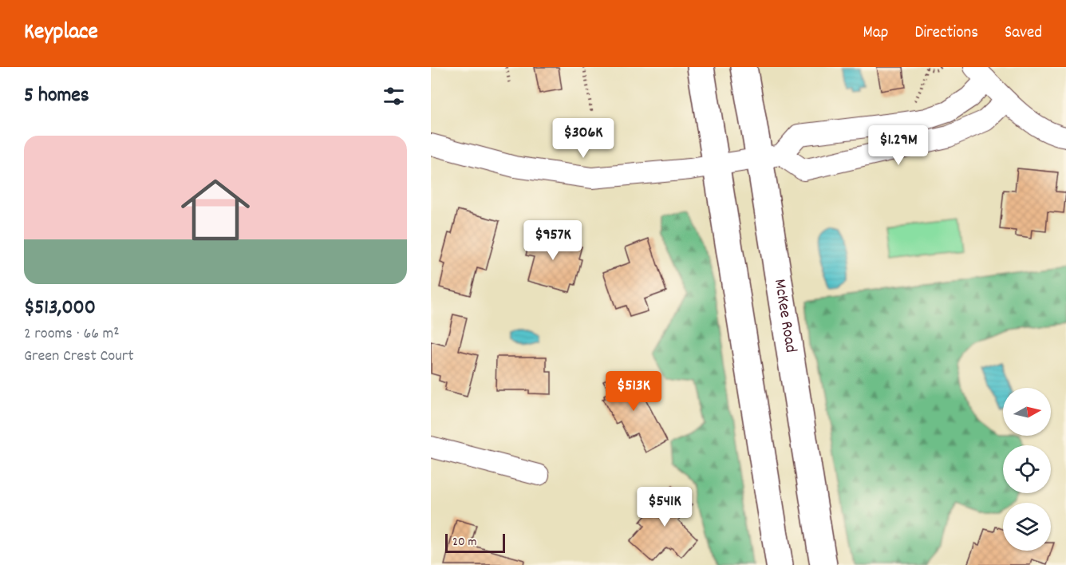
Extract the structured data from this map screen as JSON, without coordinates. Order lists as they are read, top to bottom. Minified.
{"streets":{"main road":["McKee Road"]},"scale_bar":"20 m","north":"right","page":{"header":"Keyplace","nav":["Map","Directions","Saved"],"heading":"5 homes","price":["$306K","$1.29M","$957K","$513K","$541K"],"list":[{"name":"$513,000","note":"2 rooms · 66 m² · Green Crest Court"}],"scale":"20 m"}}
